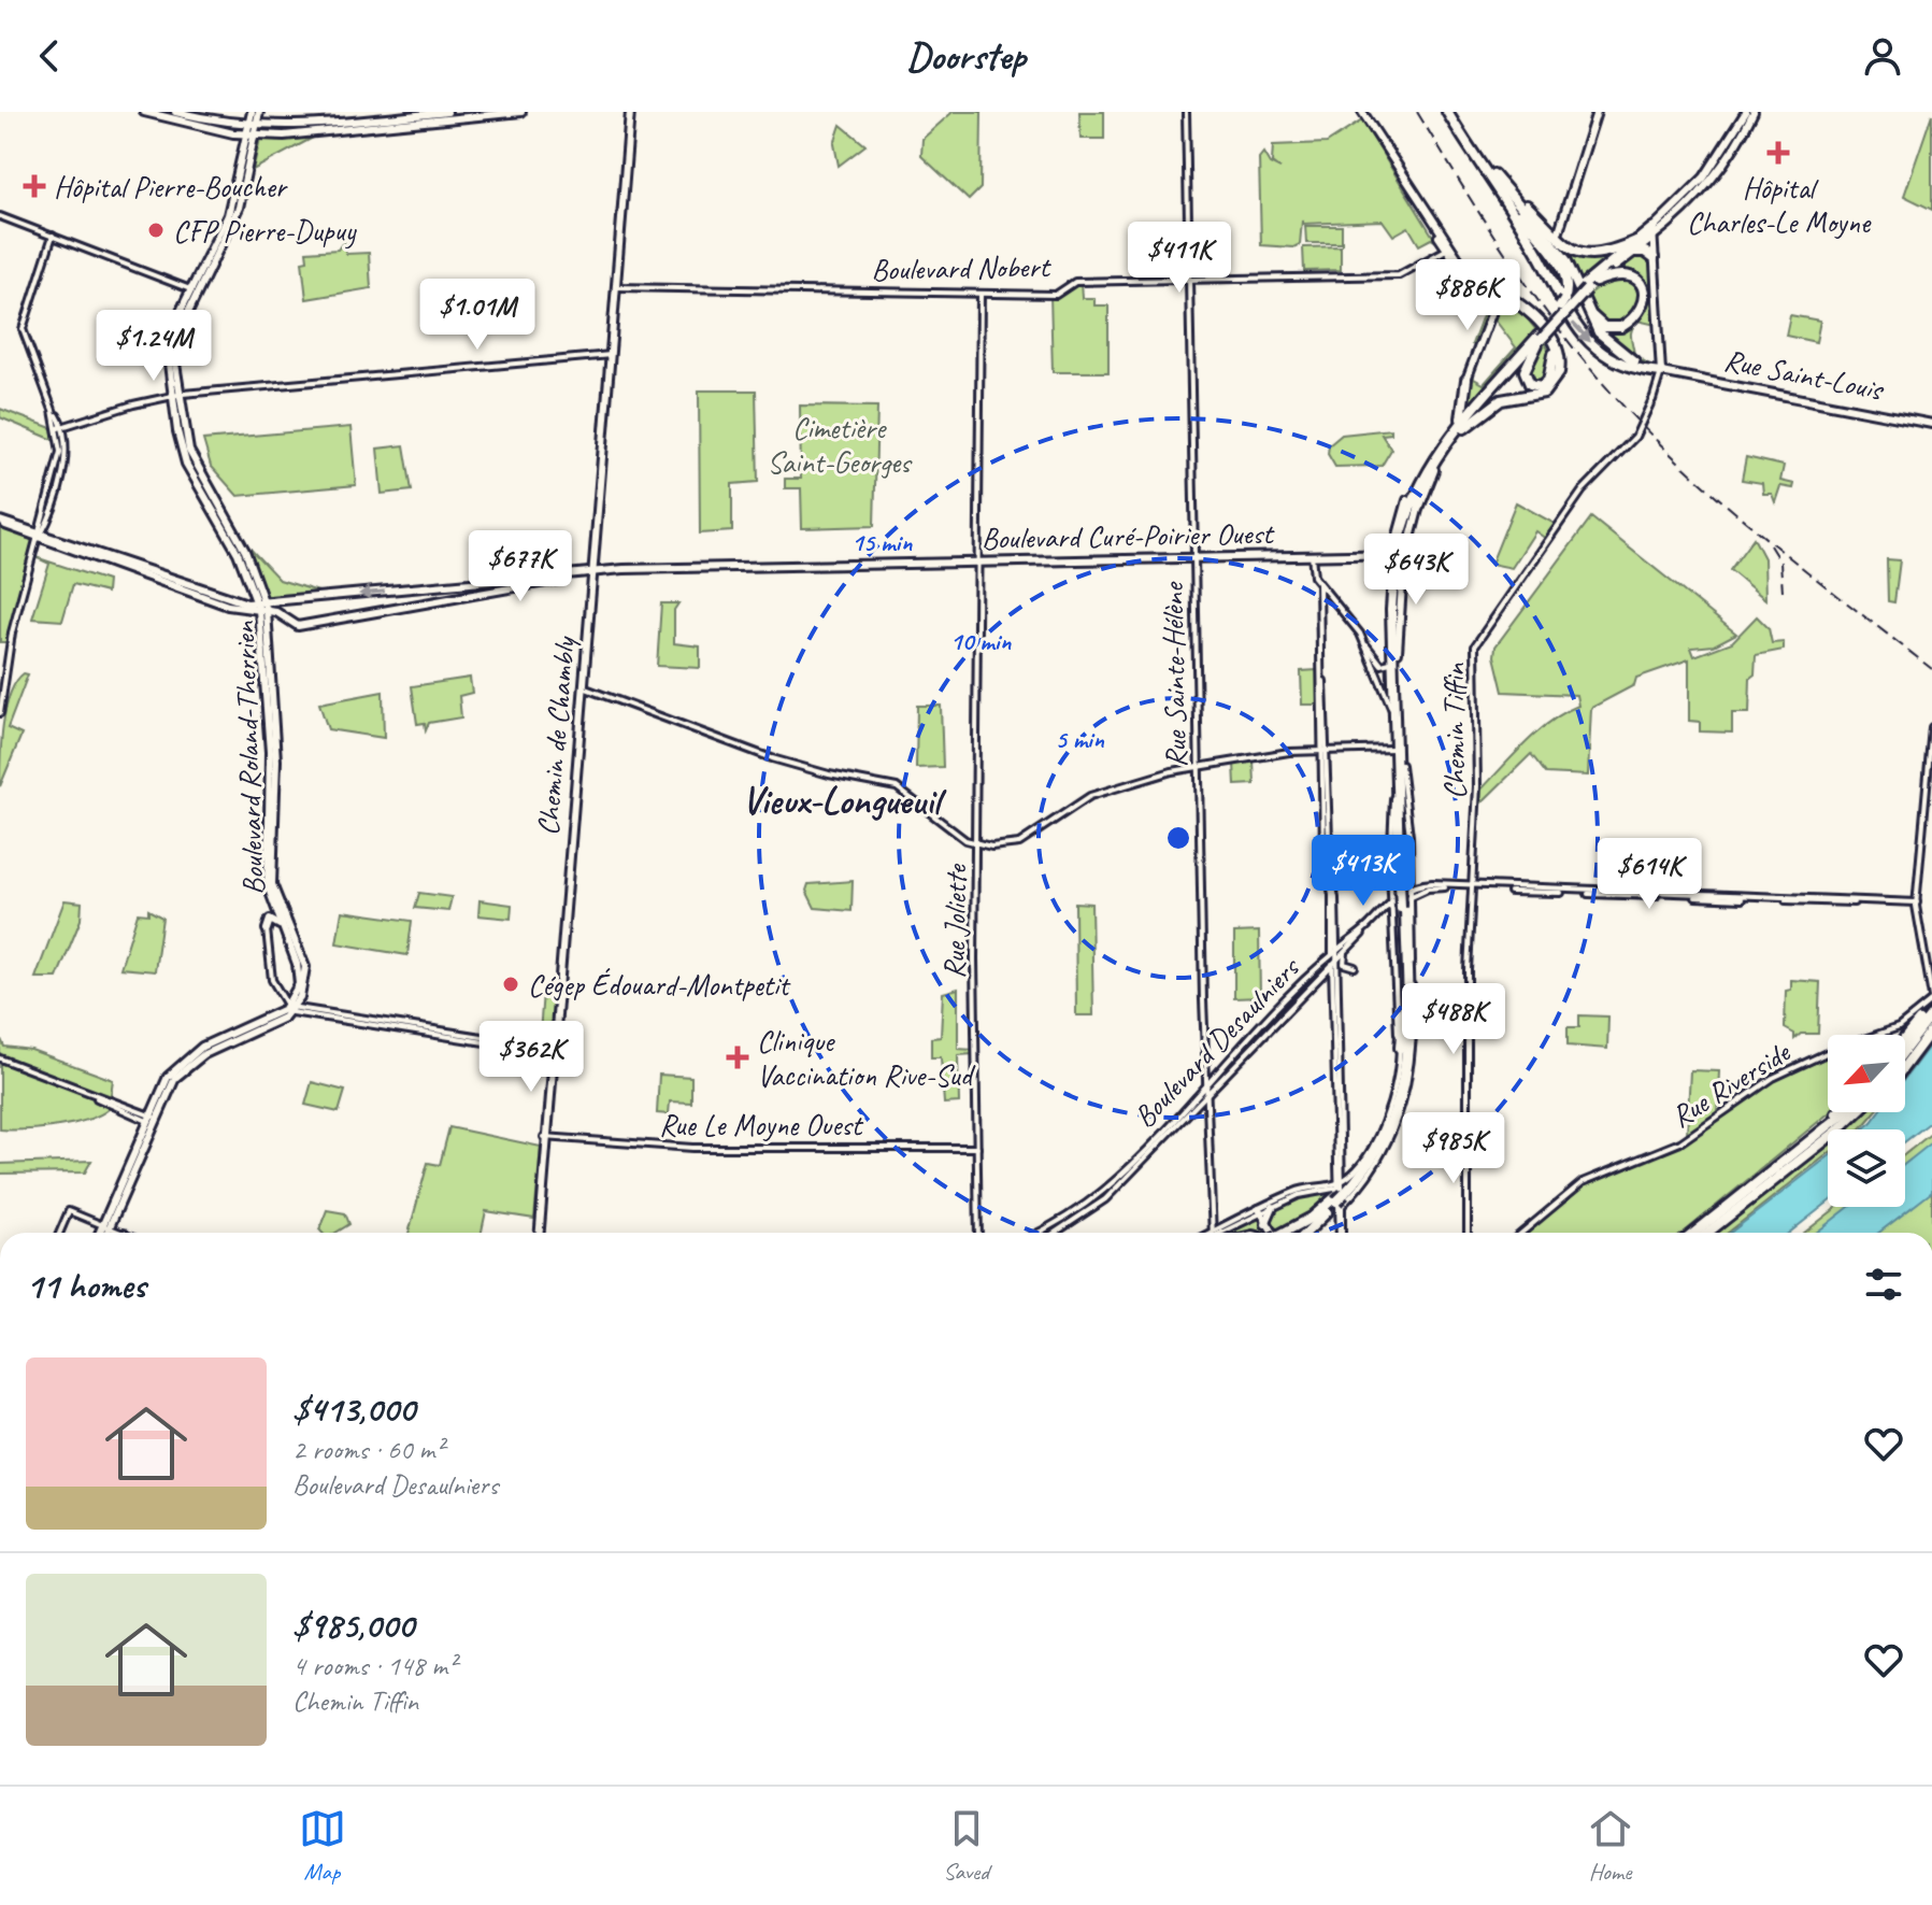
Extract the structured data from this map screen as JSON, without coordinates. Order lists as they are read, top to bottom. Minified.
{"streets":{"main road":["Rue Saint-Louis","Boulevard Curé-Poirier Ouest","Chemin de Chambly","Boulevard Roland-Therrien"],"street":["Boulevard Nobert","Rue Sainte-Hélène","Chemin Tiffin","Rue Joliette","Boulevard Desaulniers","Rue Riverside","Rue Le Moyne Ouest"]},"crossings":[["Boulevard Nobert","Rue Sainte-Hélène"],["Boulevard Nobert","Chemin de Chambly"],["Boulevard Nobert","Rue Joliette"],["Rue Saint-Louis","Chemin Tiffin"],["Boulevard Curé-Poirier Ouest","Rue Sainte-Hélène"],["Boulevard Curé-Poirier Ouest","Chemin de Chambly"],["Boulevard Curé-Poirier Ouest","Rue Joliette"],["Rue Sainte-Hélène","Boulevard Desaulniers"],["Chemin Tiffin","Boulevard Desaulniers"],["Chemin de Chambly","Rue Le Moyne Ouest"],["Rue Joliette","Rue Le Moyne Ouest"]],"districts":["Vieux-Longueuil"],"parks":["Cimetière Saint-Georges"],"places":{"health":["Hôpital Charles-Le Moyne","Hôpital Pierre-Boucher","Clinique Vaccination Rive-Sud"],"other":["CFP Pierre-Dupuy","Cégep Édouard-Montpetit"]},"north":"bottom left","page":{"header":"Doorstep","price":["$411K","$886K","$1.01M","$1.24M","$677K","$643K","$413K","$614K","$488K","$362K","$985K"],"heading":"11 homes","list":[{"name":"$413,000","note":"2 rooms · 60 m² · Boulevard Desaulniers"},{"name":"$985,000","note":"4 rooms · 148 m² · Chemin Tiffin"}],"tabs":["Map","Saved","Home"]},"rings":["15 min","10 min","5 min"]}
